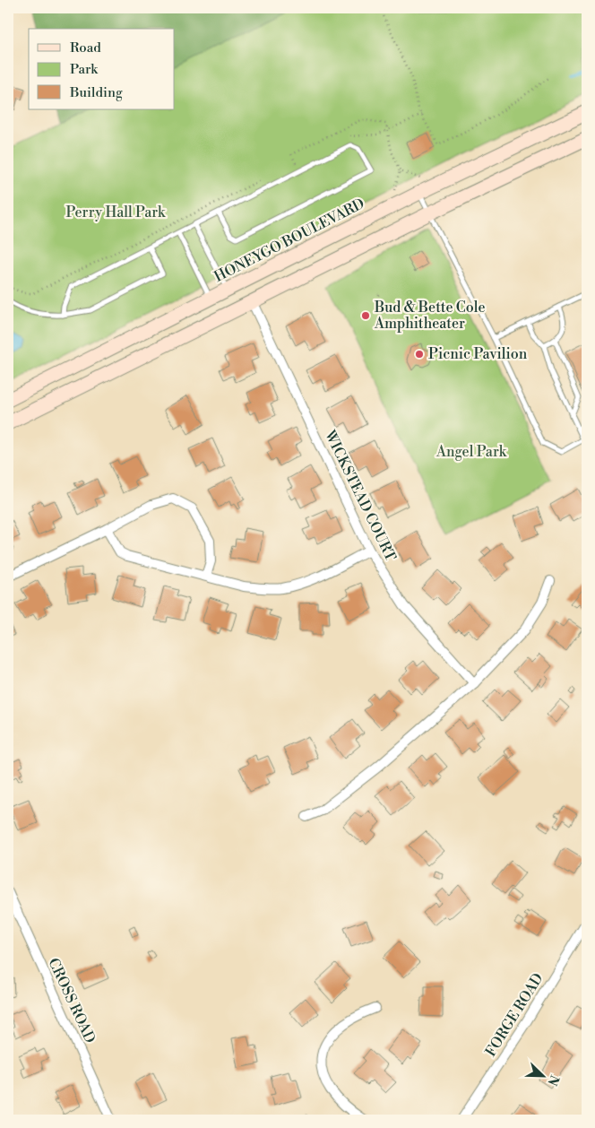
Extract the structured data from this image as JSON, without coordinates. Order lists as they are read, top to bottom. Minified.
{"streets":{"main road":["HONEYGO BOULEVARD"],"street":["WICKSTEAD COURT","CROSS ROAD","FORGE ROAD"]},"parks":["Perry Hall Park","Angel Park"],"places":["Bud & Bette Cole Amphitheater","Picnic Pavilion"],"legend":["Road","Park","Building"],"north":"bottom right"}
